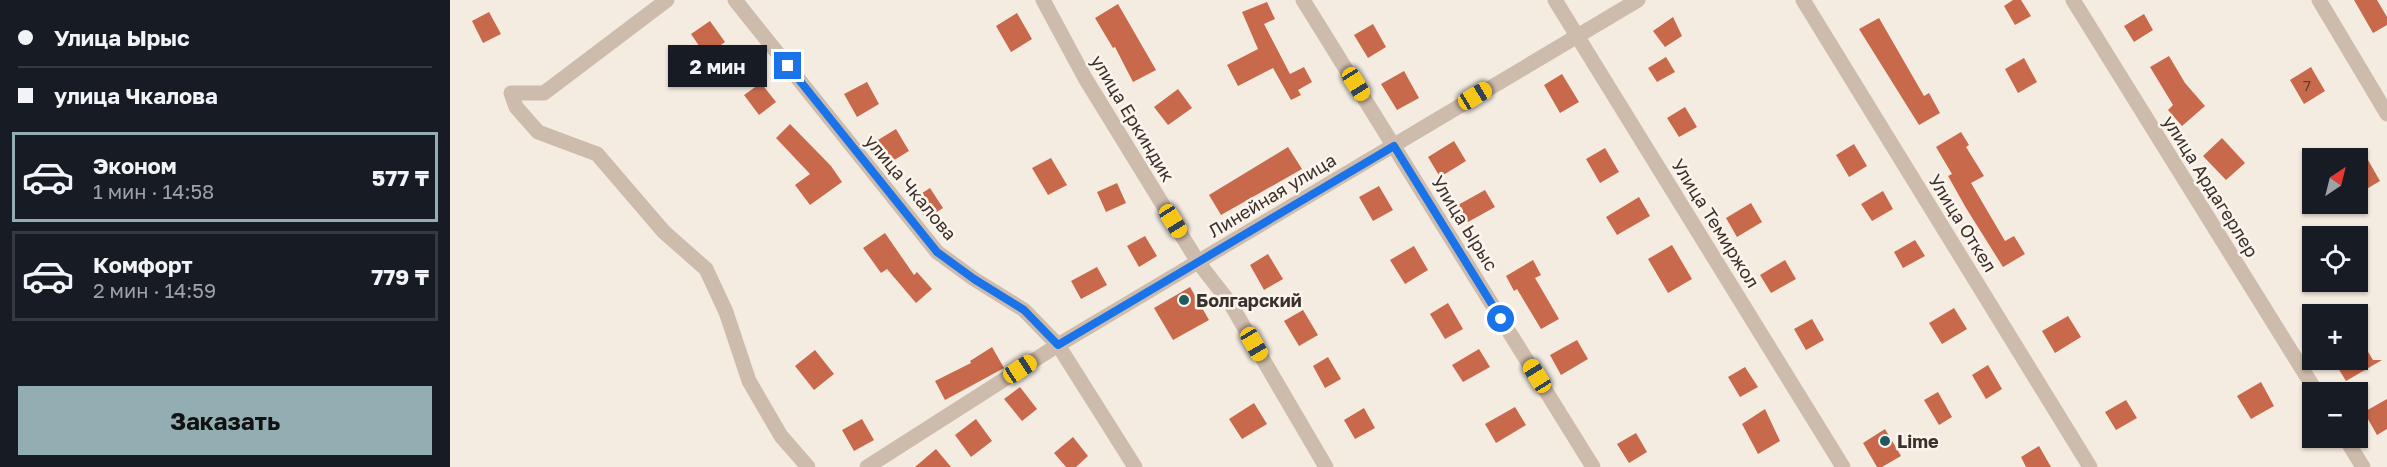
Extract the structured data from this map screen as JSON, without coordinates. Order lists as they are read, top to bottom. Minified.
{"streets":{"street":["улица Еркиндик","улица Ардагерлер","улица Чкалова","Линейная улица","Улица Ырыс","Улица Темиржол","Улица Откел"]},"crossings":[["улица Еркиндик","Линейная улица"],["улица Чкалова","Линейная улица"],["Линейная улица","Улица Ырыс"],["Линейная улица","Улица Темиржол"]],"places":["Болгарский","Lime"],"house_numbers":["7"],"north":"top right","page":{"banner":["Улица Ырыс","улица Чкалова"],"bubble":"2 мин","list":[{"name":"Эконом","note":"1 мин · 14:58","value":"577 ₸"},{"name":"Комфорт","note":"2 мин · 14:59","value":"779 ₸"}],"map_buttons":["+","−"],"buttons":"Заказать"}}
